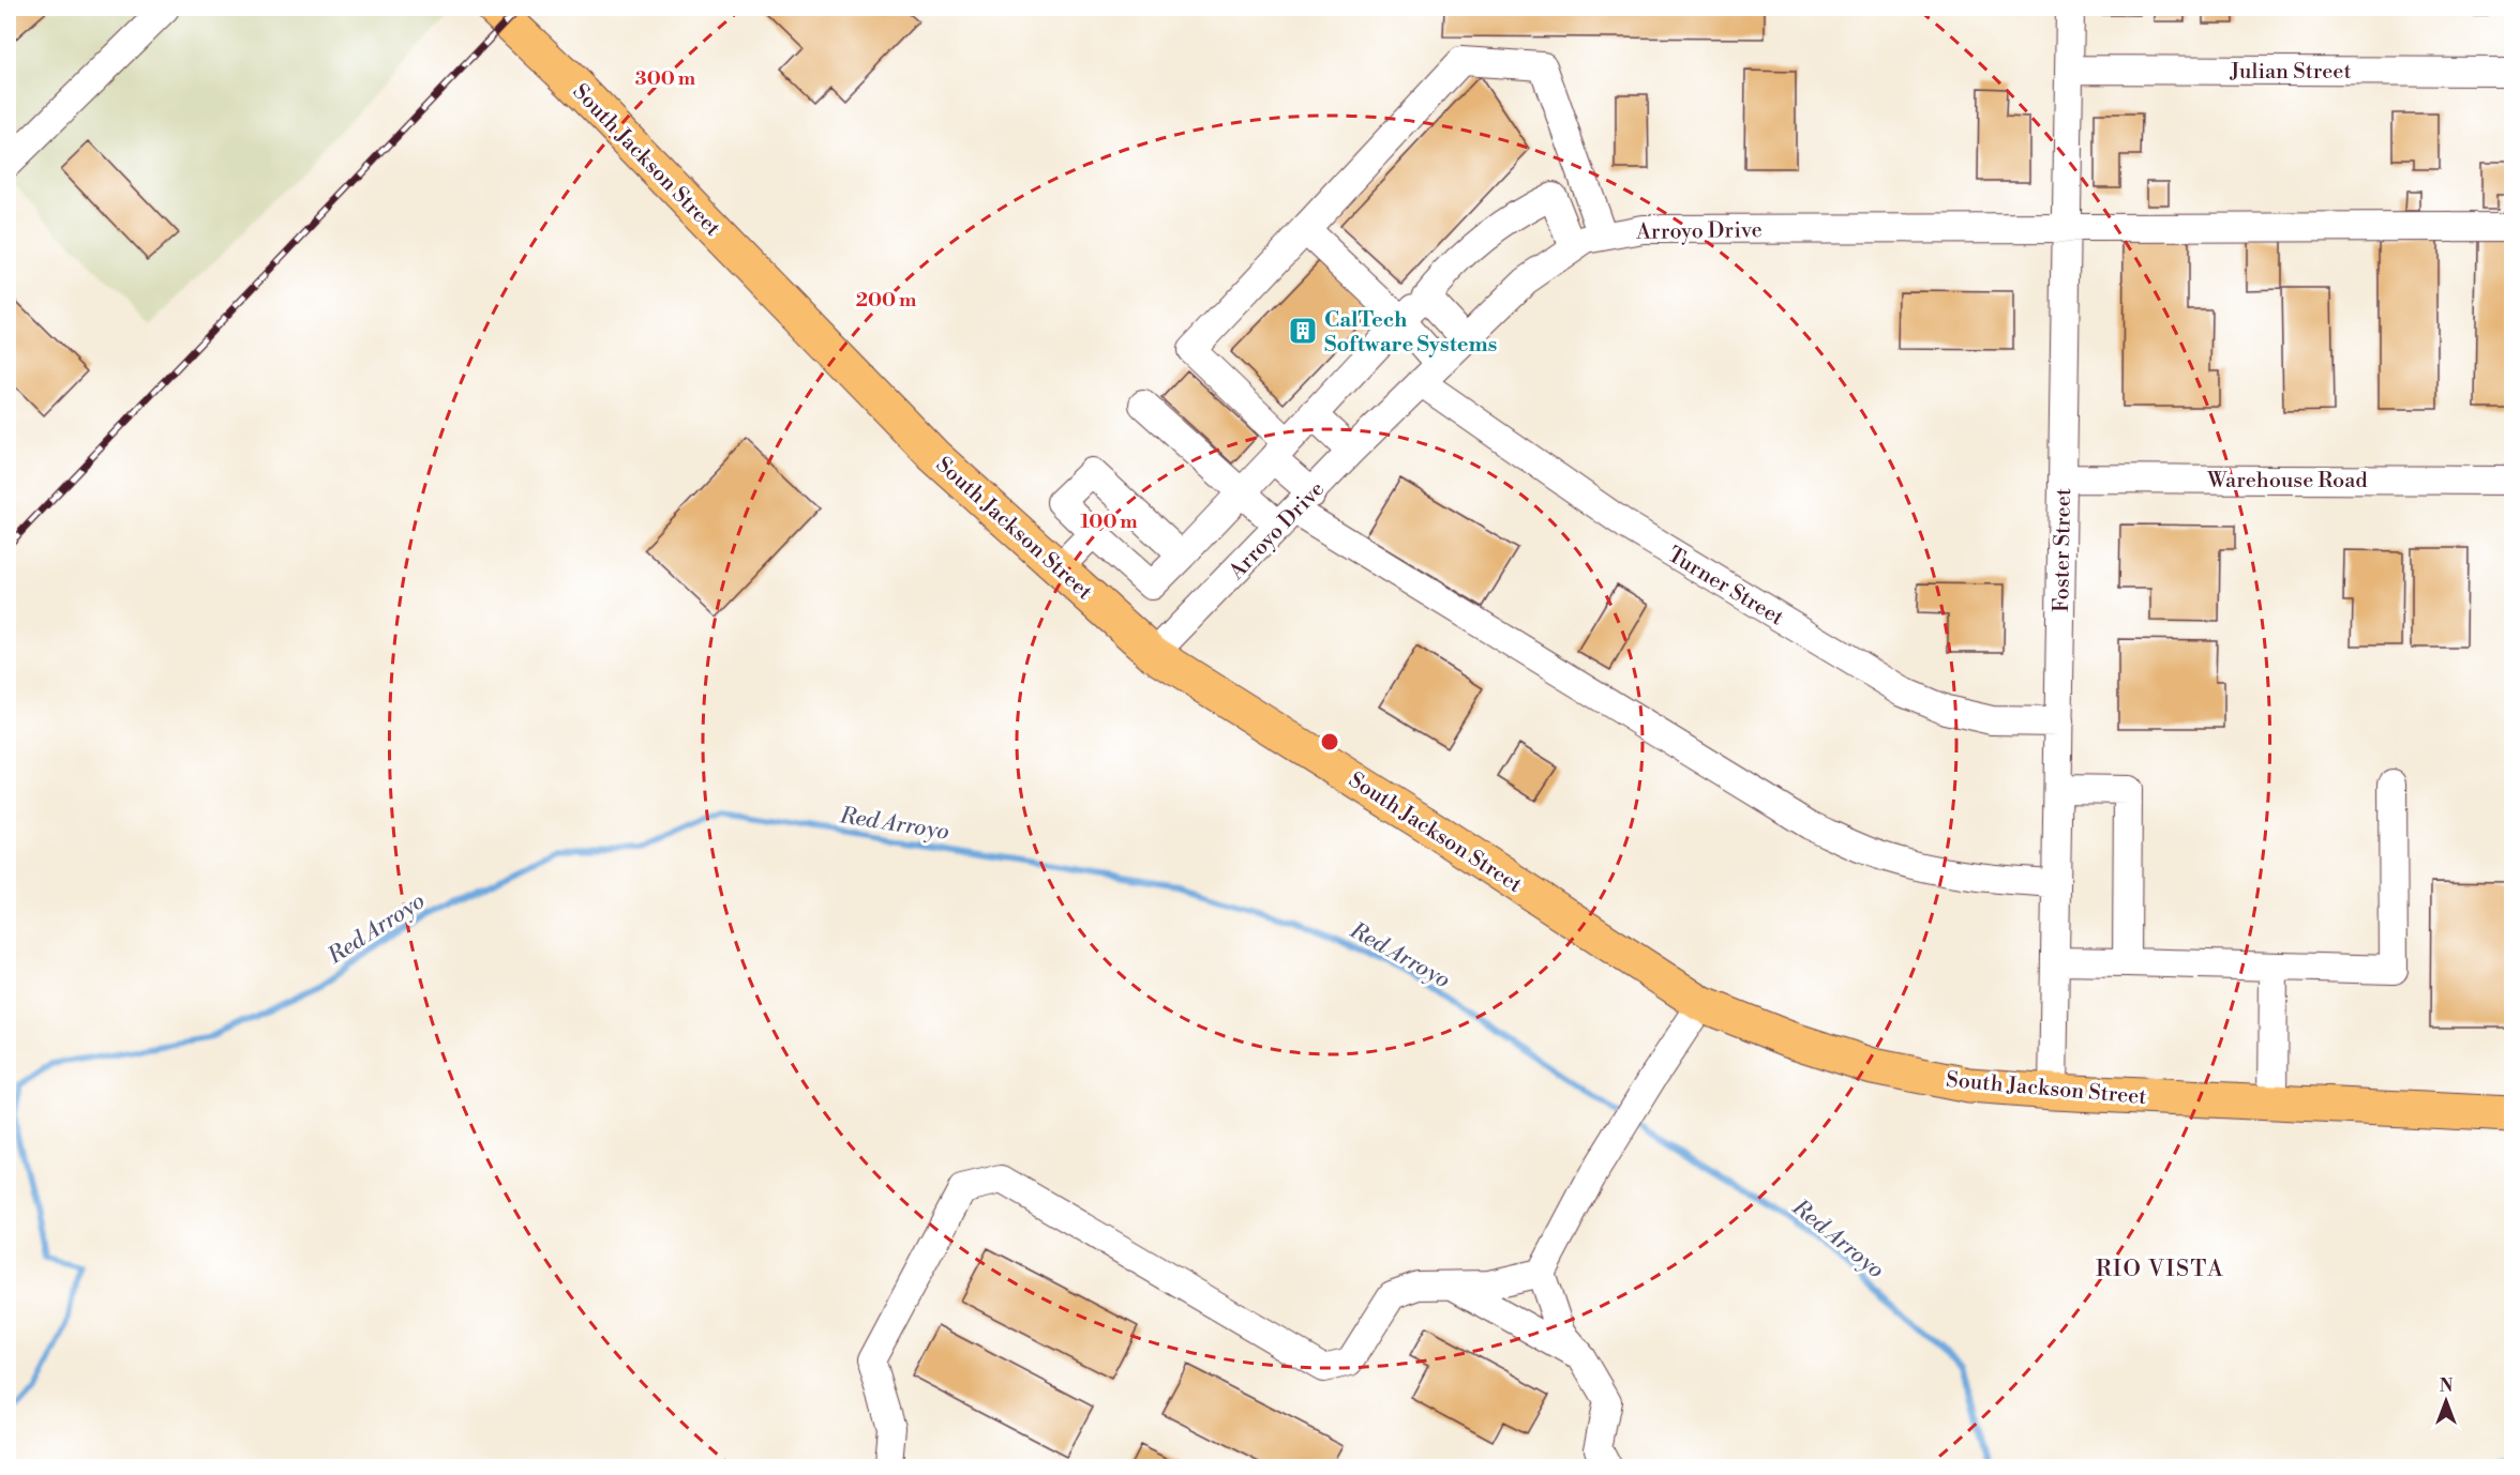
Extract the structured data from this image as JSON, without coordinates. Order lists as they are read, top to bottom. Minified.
{"streets":{"main road":["South Jackson Street"],"street":["Julian Street","Arroyo Drive","Warehouse Road","Foster Street","Turner Street"]},"crossings":[["Julian Street","Foster Street"],["South Jackson Street","Arroyo Drive"],["South Jackson Street","Foster Street"],["Arroyo Drive","Foster Street"],["Arroyo Drive","Turner Street"],["Warehouse Road","Foster Street"],["Foster Street","Turner Street"]],"districts":["RIO VISTA"],"water":["Red Arroyo"],"places":{"building":["CalTech Software Systems"]},"north":"top","rings":["300 m","200 m","100 m"]}
